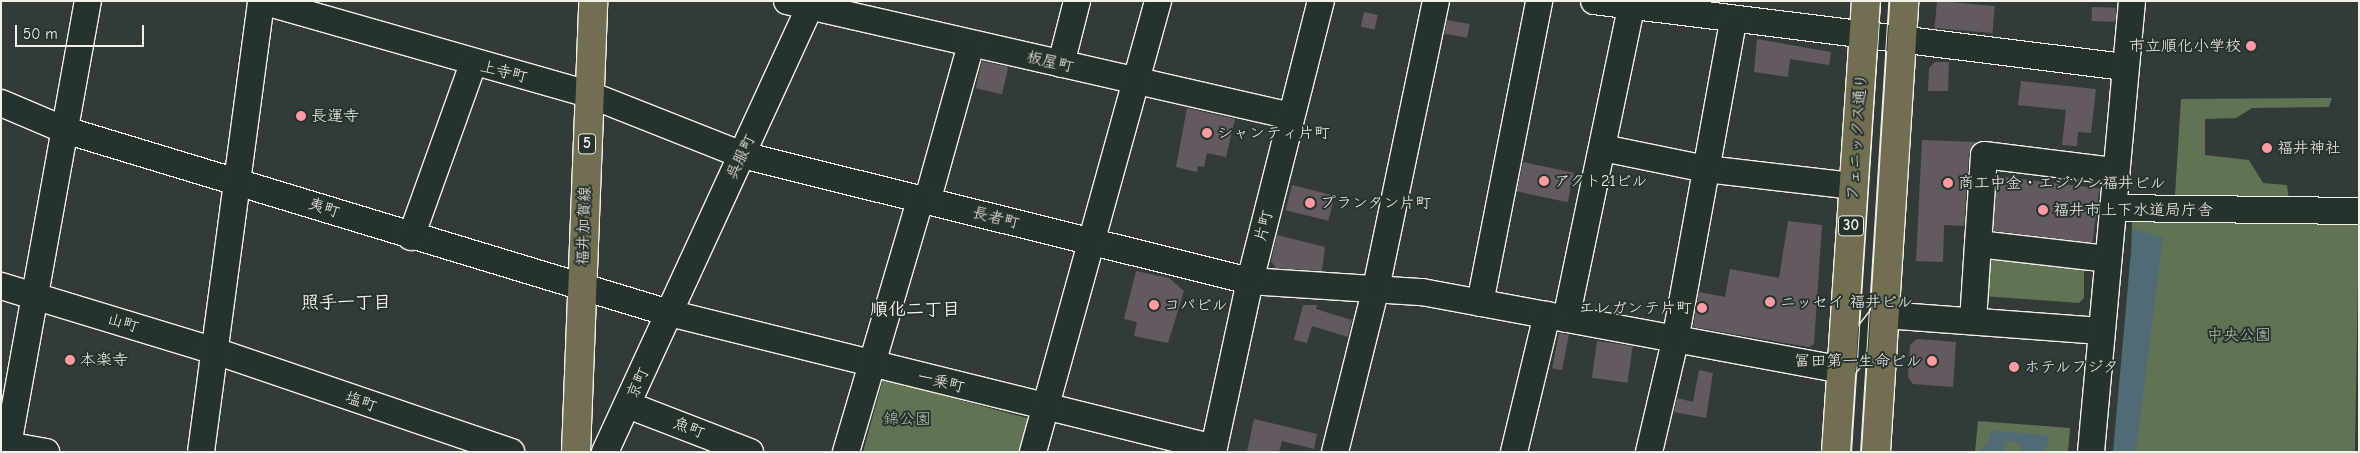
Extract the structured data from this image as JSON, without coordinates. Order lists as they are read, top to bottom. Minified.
{"streets":{"main road":["フェニックス通り","5","福井加賀線","30"],"street":["板屋町","上寺町","呉服町","夷町","長者町","片町","山町","一乗町","京町","塩町","魚町"]},"crossings":[["板屋町","呉服町"],["板屋町","片町"],["上寺町","呉服町"],["上寺町","長者町"],["上寺町","福井加賀線"],["フェニックス通り","長者町"],["呉服町","夷町"],["呉服町","長者町"],["呉服町","一乗町"],["呉服町","京町"],["夷町","福井加賀線"],["夷町","一乗町"],["夷町","京町"],["長者町","片町"],["片町","一乗町"],["山町","塩町"],["一乗町","京町"],["京町","魚町"]],"districts":["照手一丁目","順化二丁目"],"parks":["中央公園","錦公園"],"places":["市立順化小学校","長運寺","シャンティ片町","福井神社","アクト21ビル","商工中金・エジソン福井ビル","プランタン片町","福井市上下水道局庁舎","ニッセイ 福井ビル","コパビル","エレガンテ片町","本楽寺","冨田第一生命ビル","ホテルフジタ"],"scale_bar":"50 m"}
